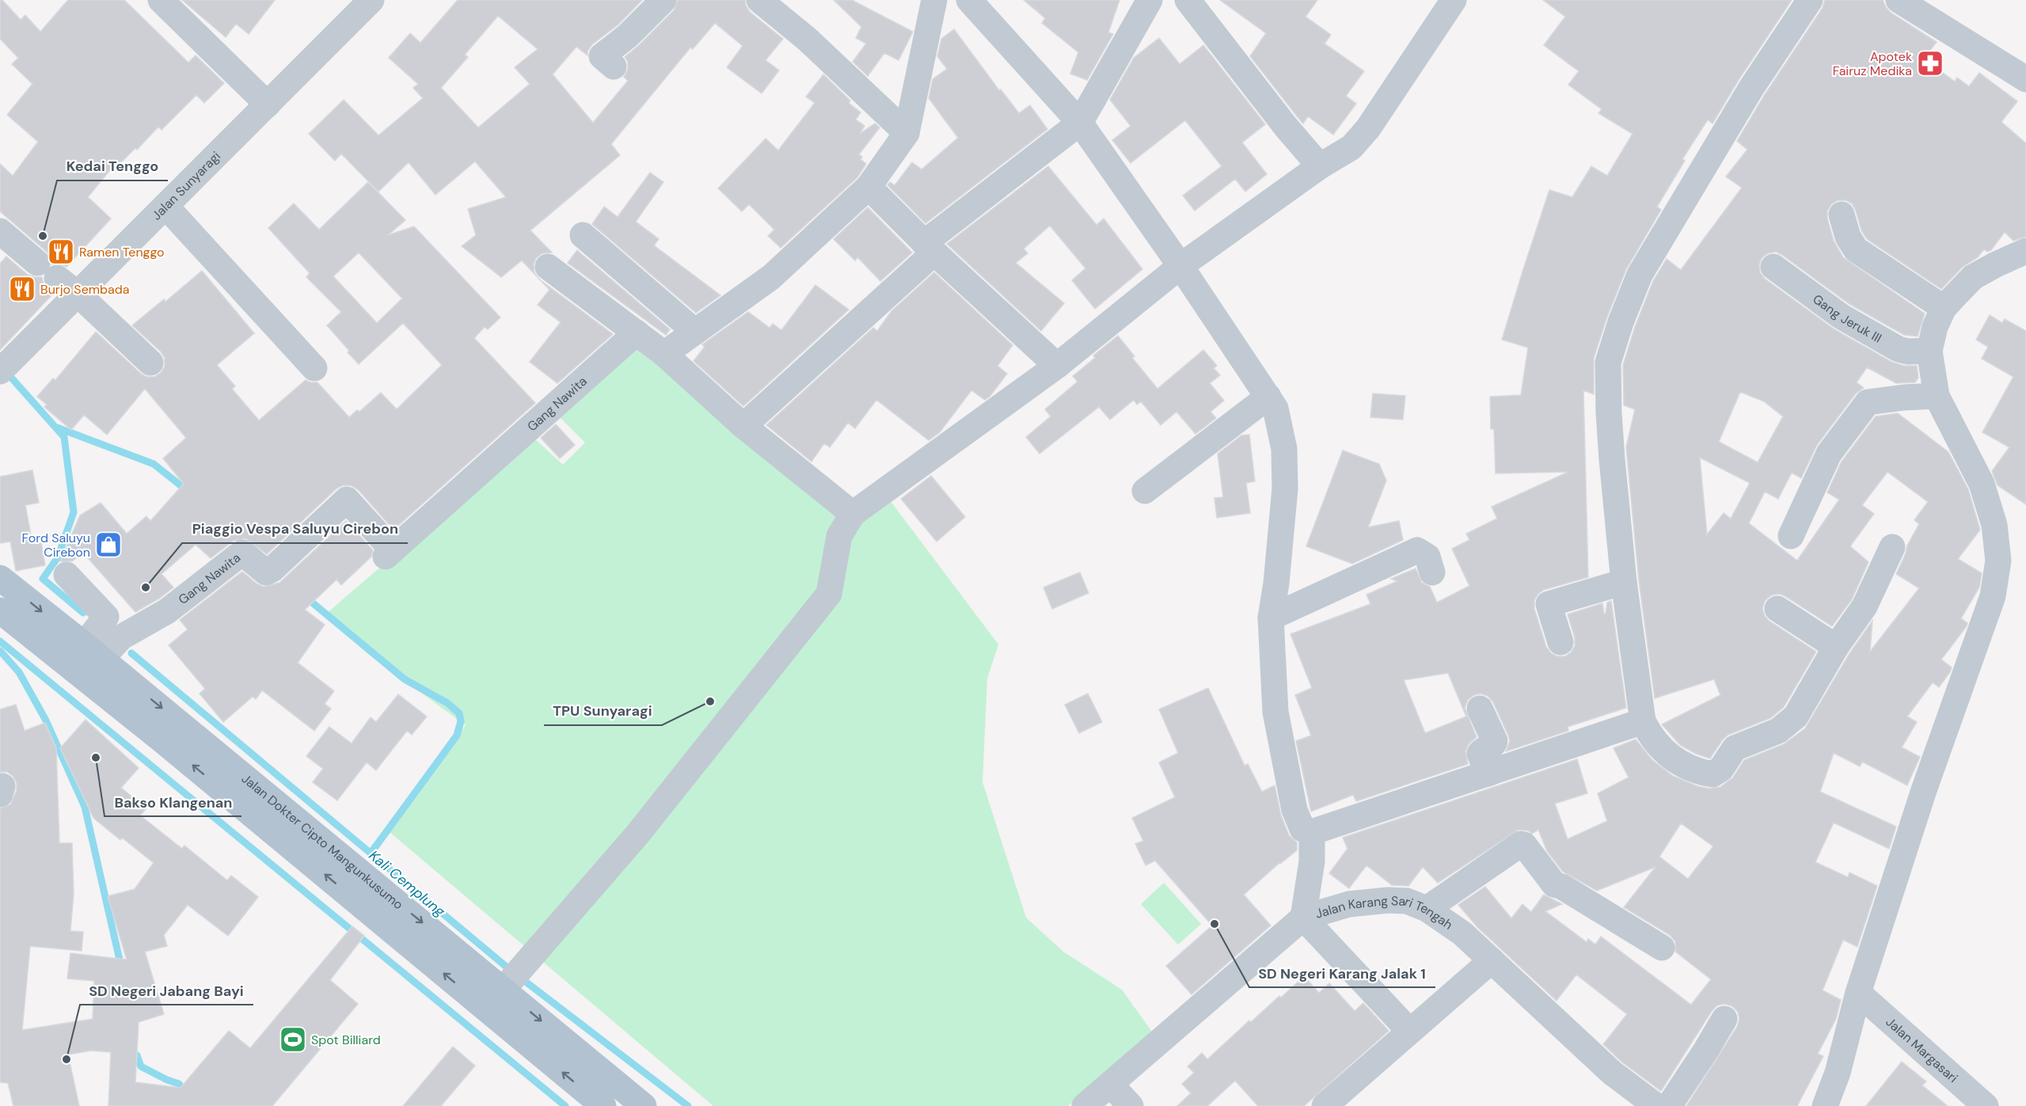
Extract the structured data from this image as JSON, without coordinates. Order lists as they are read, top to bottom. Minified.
{"streets":{"main road":["Jalan Dokter Cipto Mangunkusumo"],"street":["Jalan Sunyaragi","Gang Jeruk III","Gang Nawita","Jalan Karang Sari Tengah","Jalan Margasari"]},"crossings":[["Gang Nawita","Jalan Dokter Cipto Mangunkusumo"]],"water":["Kali Cemplung"],"places":{"pharmacy":["Apotek Fairuz Medika"],"other":["Kedai Tenggo","Piaggio Vespa Saluyu Cirebon","TPU Sunyaragi","Bakso Klangenan","SD Negeri Karang Jalak 1","SD Negeri Jabang Bayi"],"restaurant":["Ramen Tenggo","Burjo Sembada"],"shop":["Ford Saluyu Cirebon"],"sports":["Spot Billiard"]}}
